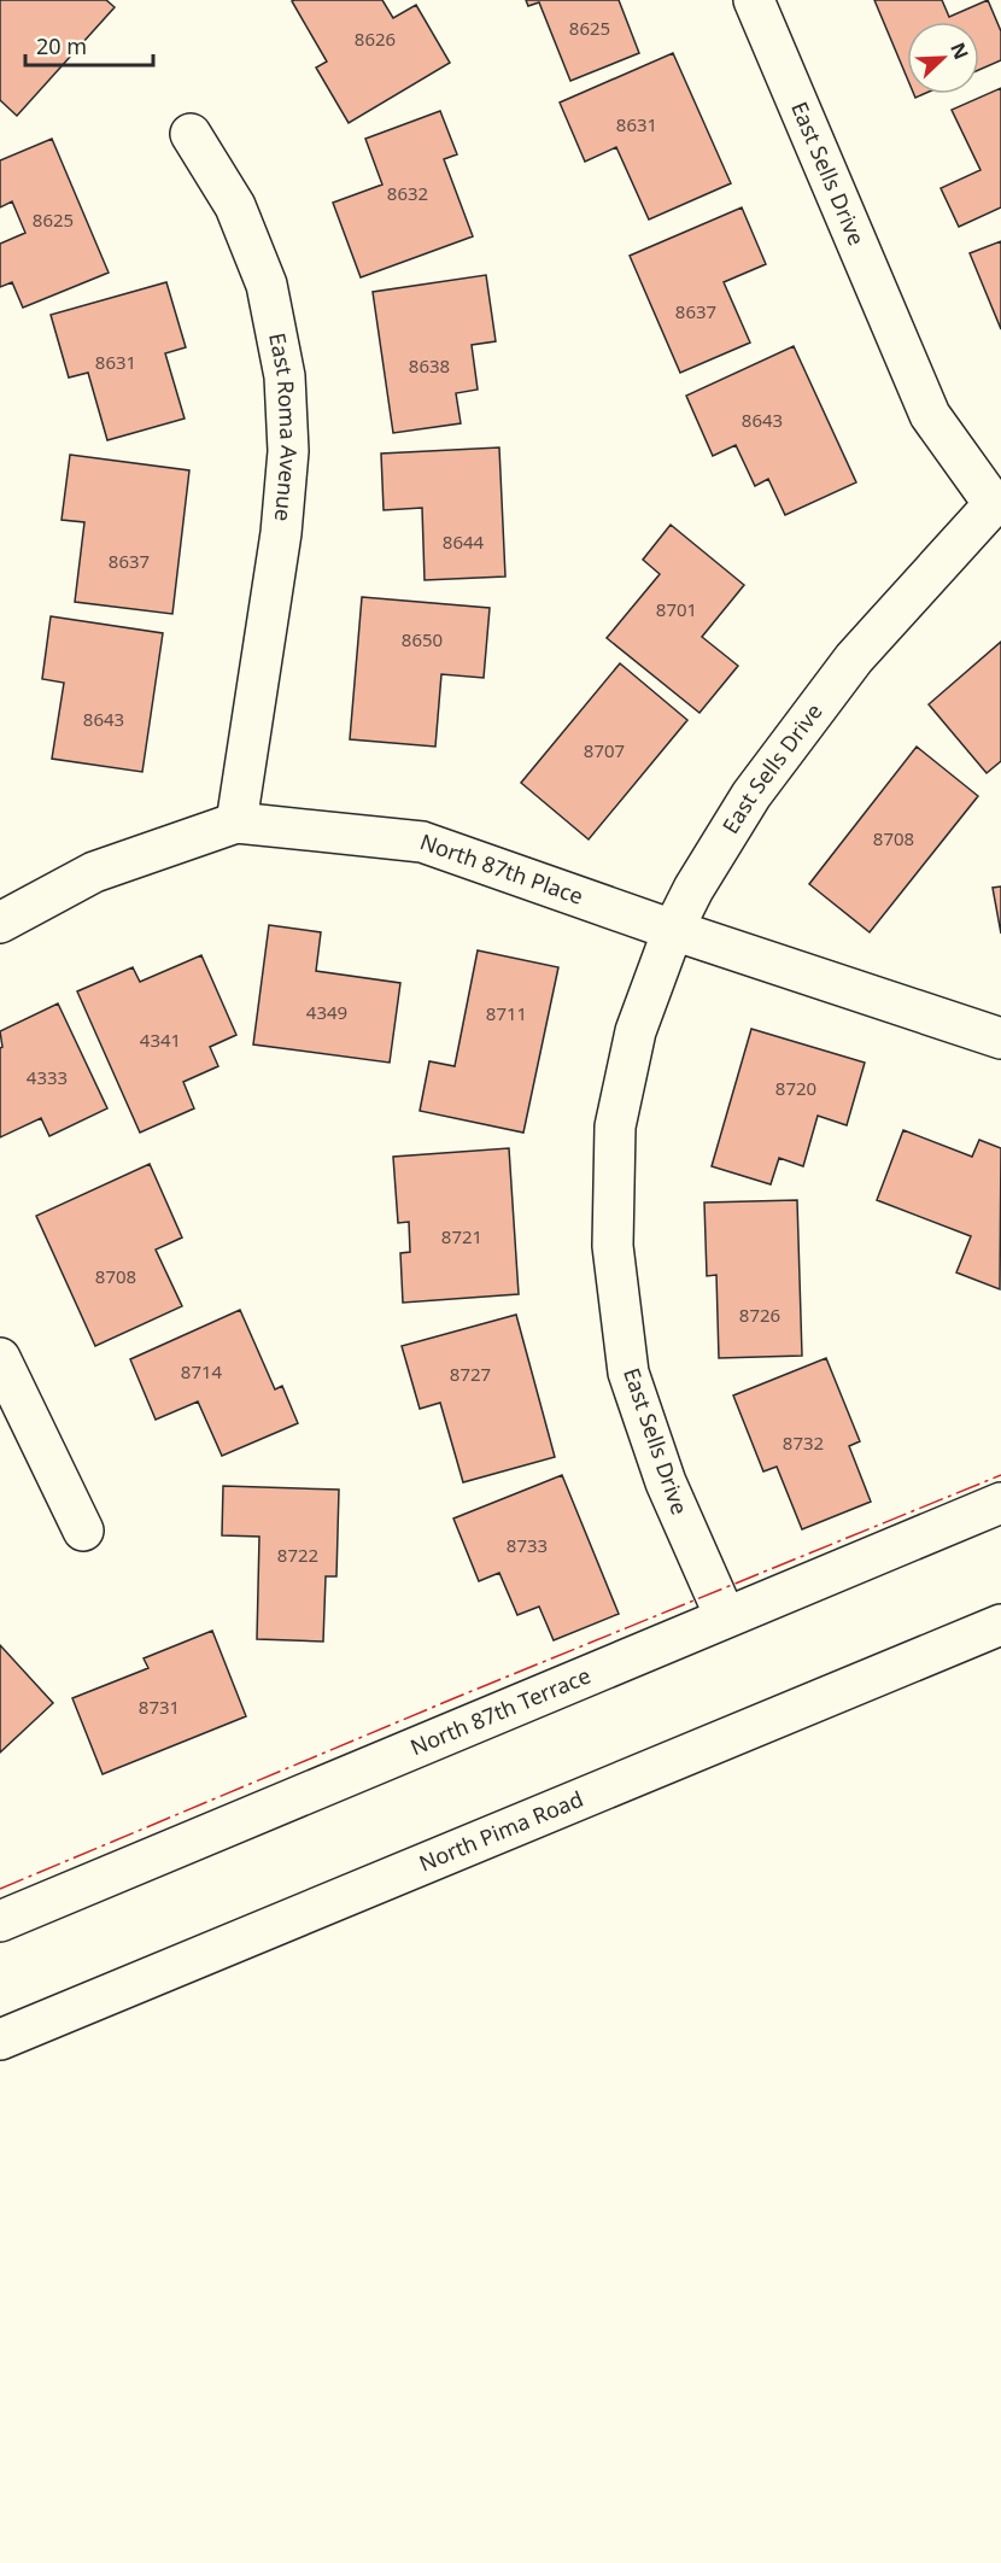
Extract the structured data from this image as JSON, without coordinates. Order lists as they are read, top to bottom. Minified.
{"streets":{"street":["East Sells Drive","East Roma Avenue","North 87th Place","North 87th Terrace","North Pima Road"]},"crossings":[["East Sells Drive","North 87th Place"],["East Sells Drive","North 87th Terrace"],["East Roma Avenue","North 87th Place"]],"house_numbers":["8625","8626","8631","8632","8625","8637","8631","8638","8643","8644","8637","8701","8650","8643","8707","8708","4349","8711","4341","4333","8720","8721","8708","8726","8714","8727","8732","8733","8722","8731"],"scale_bar":"20 m","north":"top right"}
